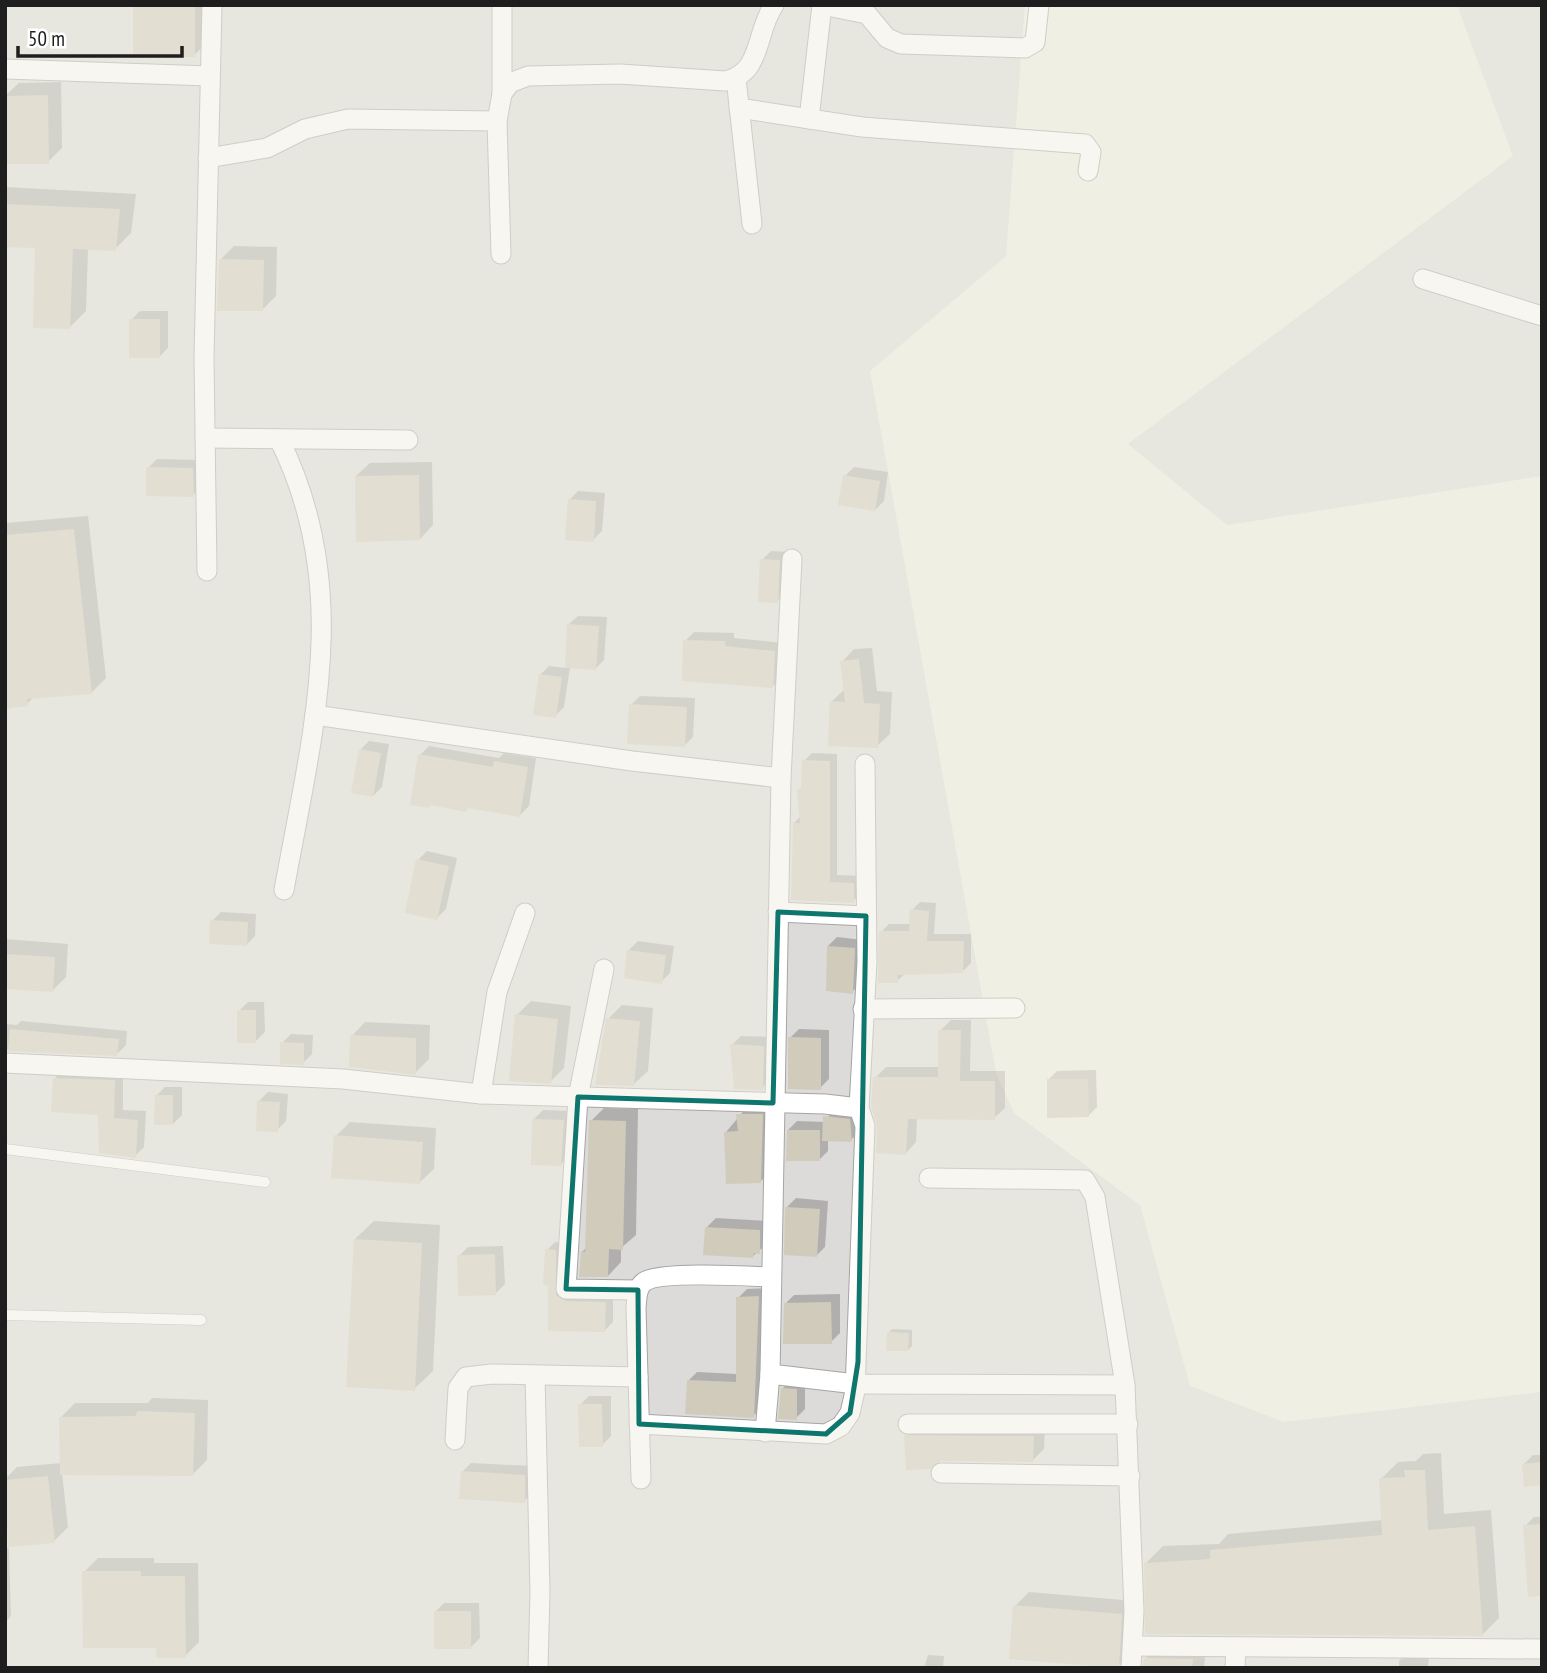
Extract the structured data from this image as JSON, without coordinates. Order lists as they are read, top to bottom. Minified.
{"scale_bar":"50 m"}
